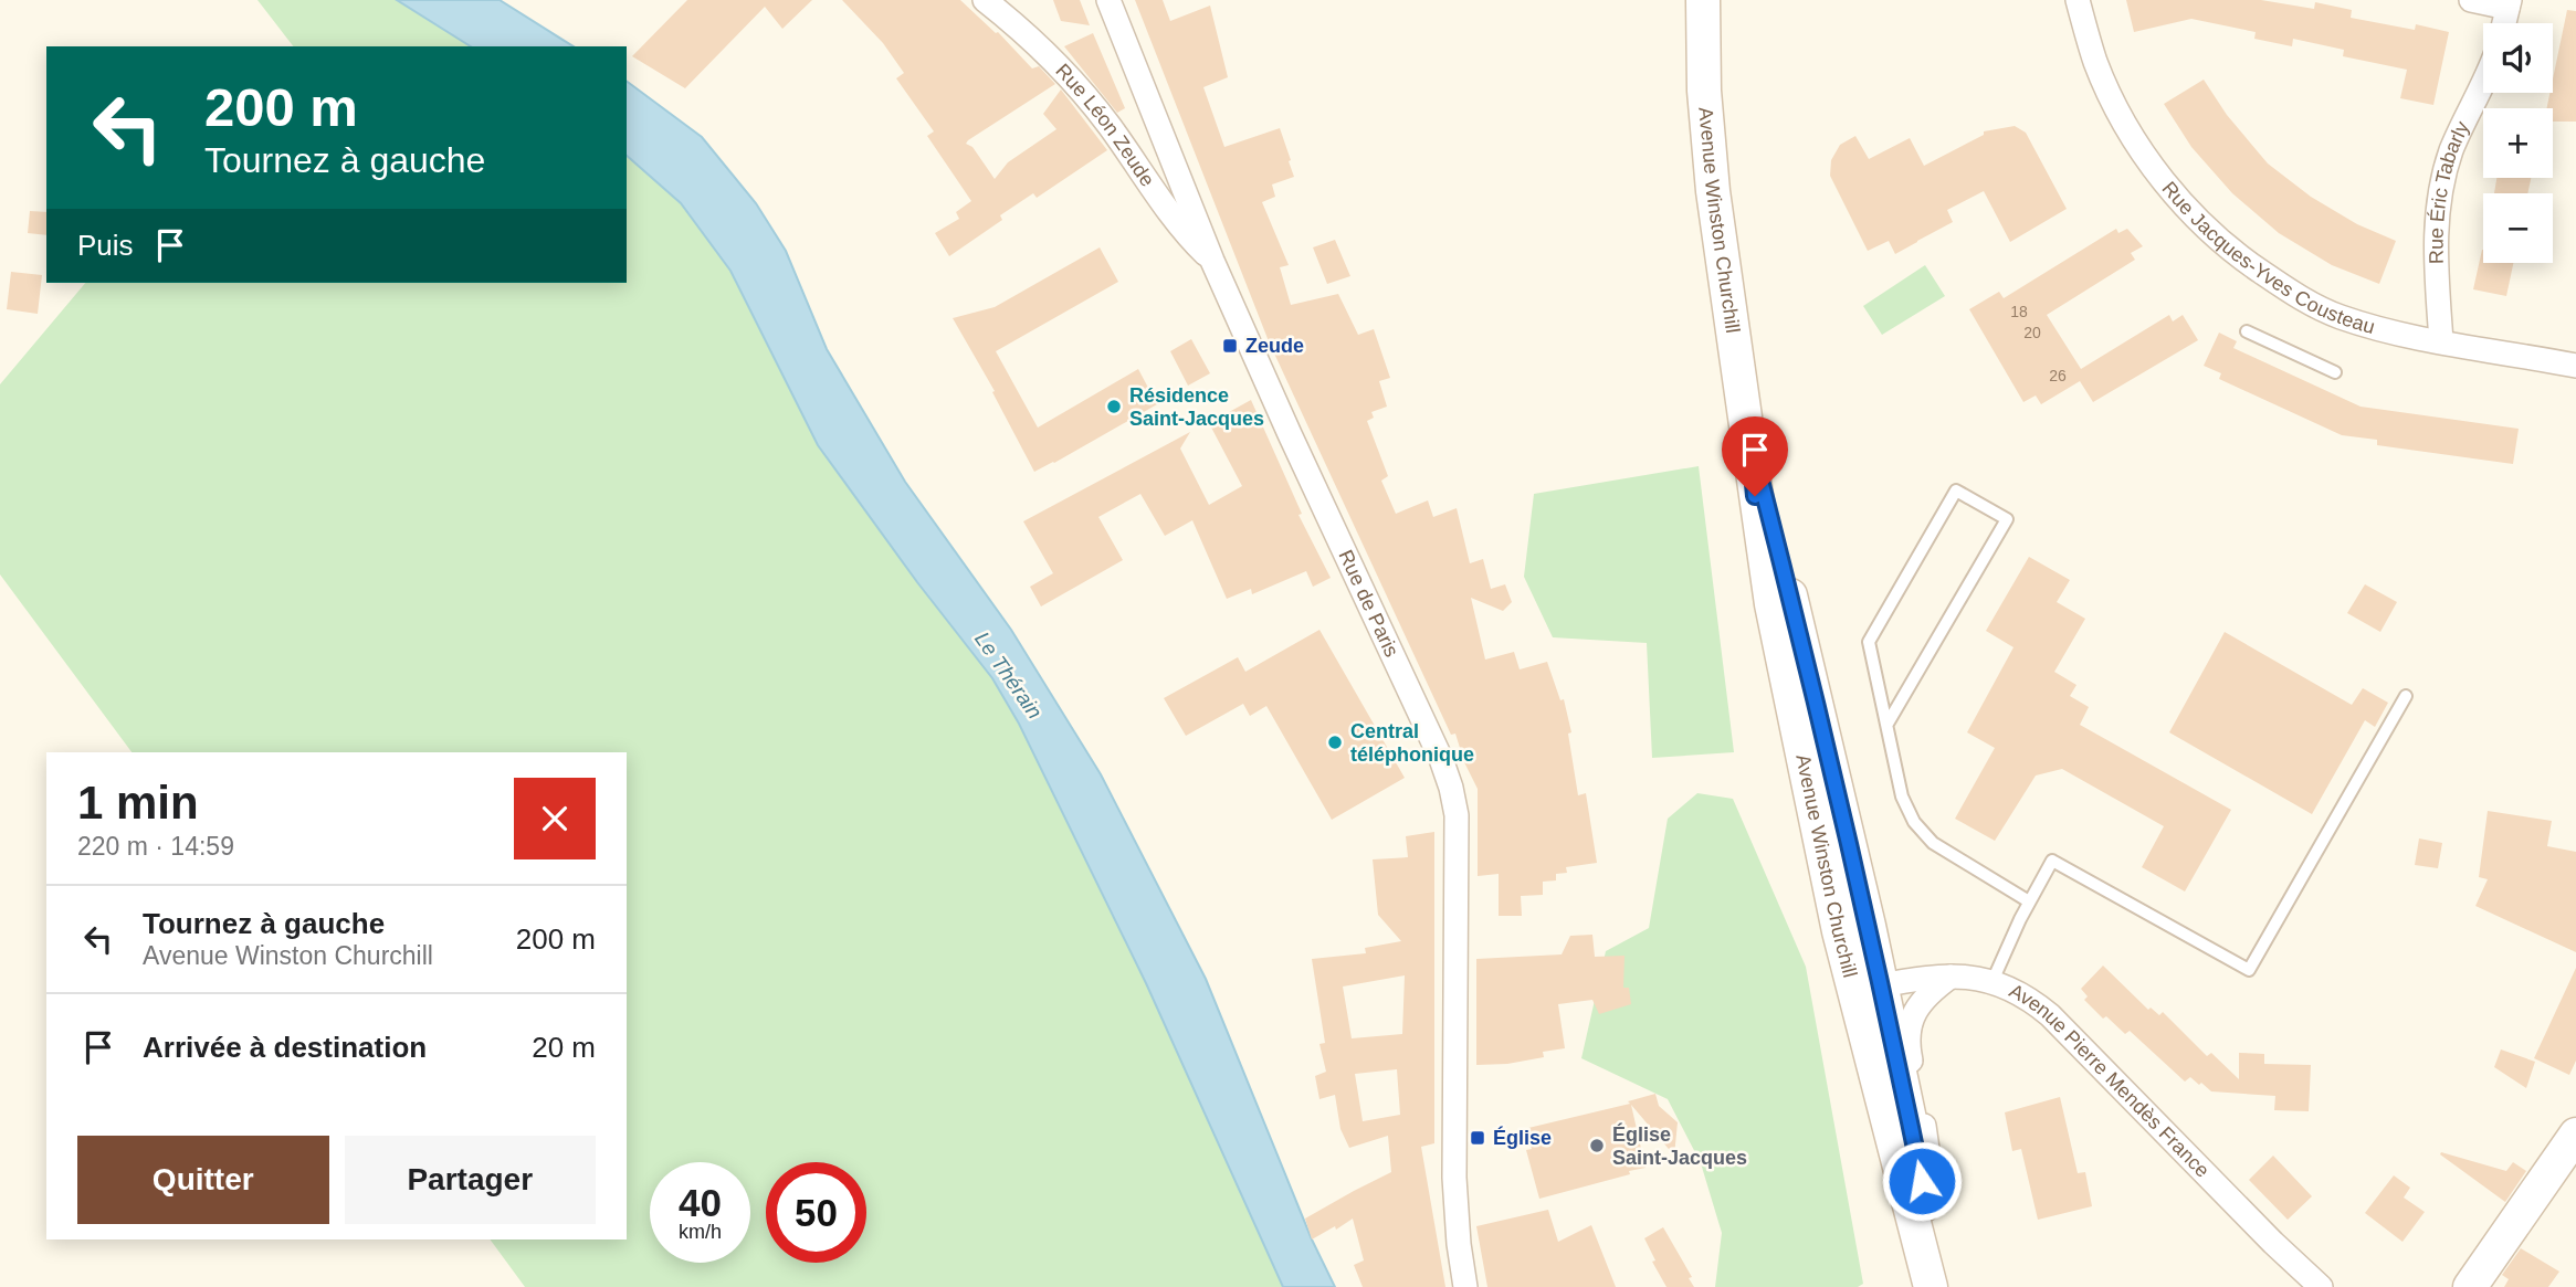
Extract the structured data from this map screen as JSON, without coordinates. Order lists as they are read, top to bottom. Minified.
{"streets":{"main road":["Avenue Winston Churchill"],"street":["Rue Léon Zeude","Rue Éric Tabarly","Rue Jacques-Yves Cousteau","Rue de Paris","Avenue Pierre Mendès France"]},"crossings":[["Rue Léon Zeude","Rue de Paris"],["Rue Éric Tabarly","Rue Jacques-Yves Cousteau"],["Avenue Winston Churchill","Avenue Pierre Mendès France"]],"water":["Le Thérain"],"places":{"transit":["Zeude","Église"],"other":["Résidence Saint-Jacques","Central téléphonique","Église Saint-Jacques"]},"house_numbers":["18","20","26"],"page":{"map_buttons":["+","−"],"turn":["200 m","Tournez à gauche"],"then":"Puis","heading":["1 min","220 m · 14:59"],"list":[{"name":"Tournez à gauche","note":"Avenue Winston Churchill","value":"200 m"},{"name":"Arrivée à destination","value":"20 m"}],"buttons":["Quitter","Partager"],"speed":"40 km/h","limit":"50"}}
